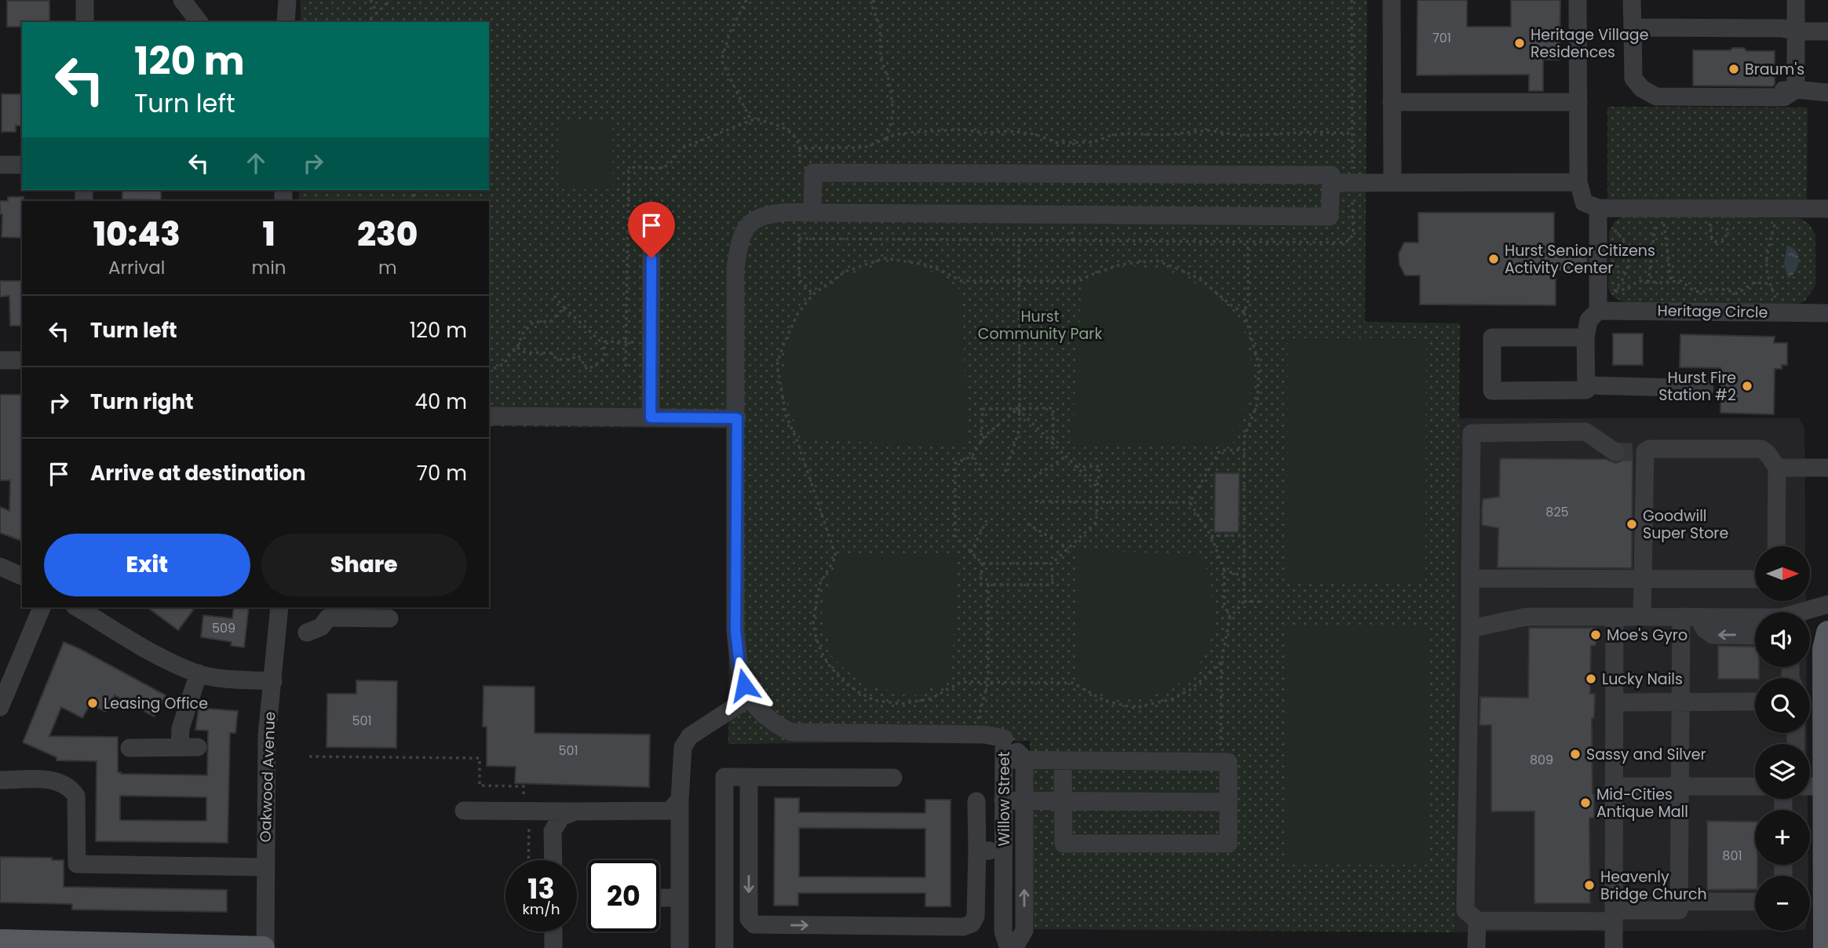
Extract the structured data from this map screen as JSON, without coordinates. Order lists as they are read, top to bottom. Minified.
{"streets":{"street":["Heritage Circle","Oakwood Avenue","Willow Street"]},"parks":["Hurst Community Park"],"places":["Heritage Village Residences","Braum's","Hurst Senior Citizens Activity Center","Hurst Fire Station #2","Goodwill Super Store","Moe's Gyro","Lucky Nails","Leasing Office","Sassy and Silver","Mid-Cities Antique Mall","Heavenly Bridge Church"],"house_numbers":["701","825","509","501","501","809","801"],"north":"right","page":{"turn":["120 m","Turn left"],"eta":["10:43","Arrival","1","min","230","m"],"list":[{"name":"Turn left","value":"120 m"},{"name":"Turn right","value":"40 m"},{"name":"Arrive at destination","value":"70 m"}],"buttons":["Exit","Share"],"map_buttons":["+","−"],"speed":"13 km/h","limit":"20"}}
